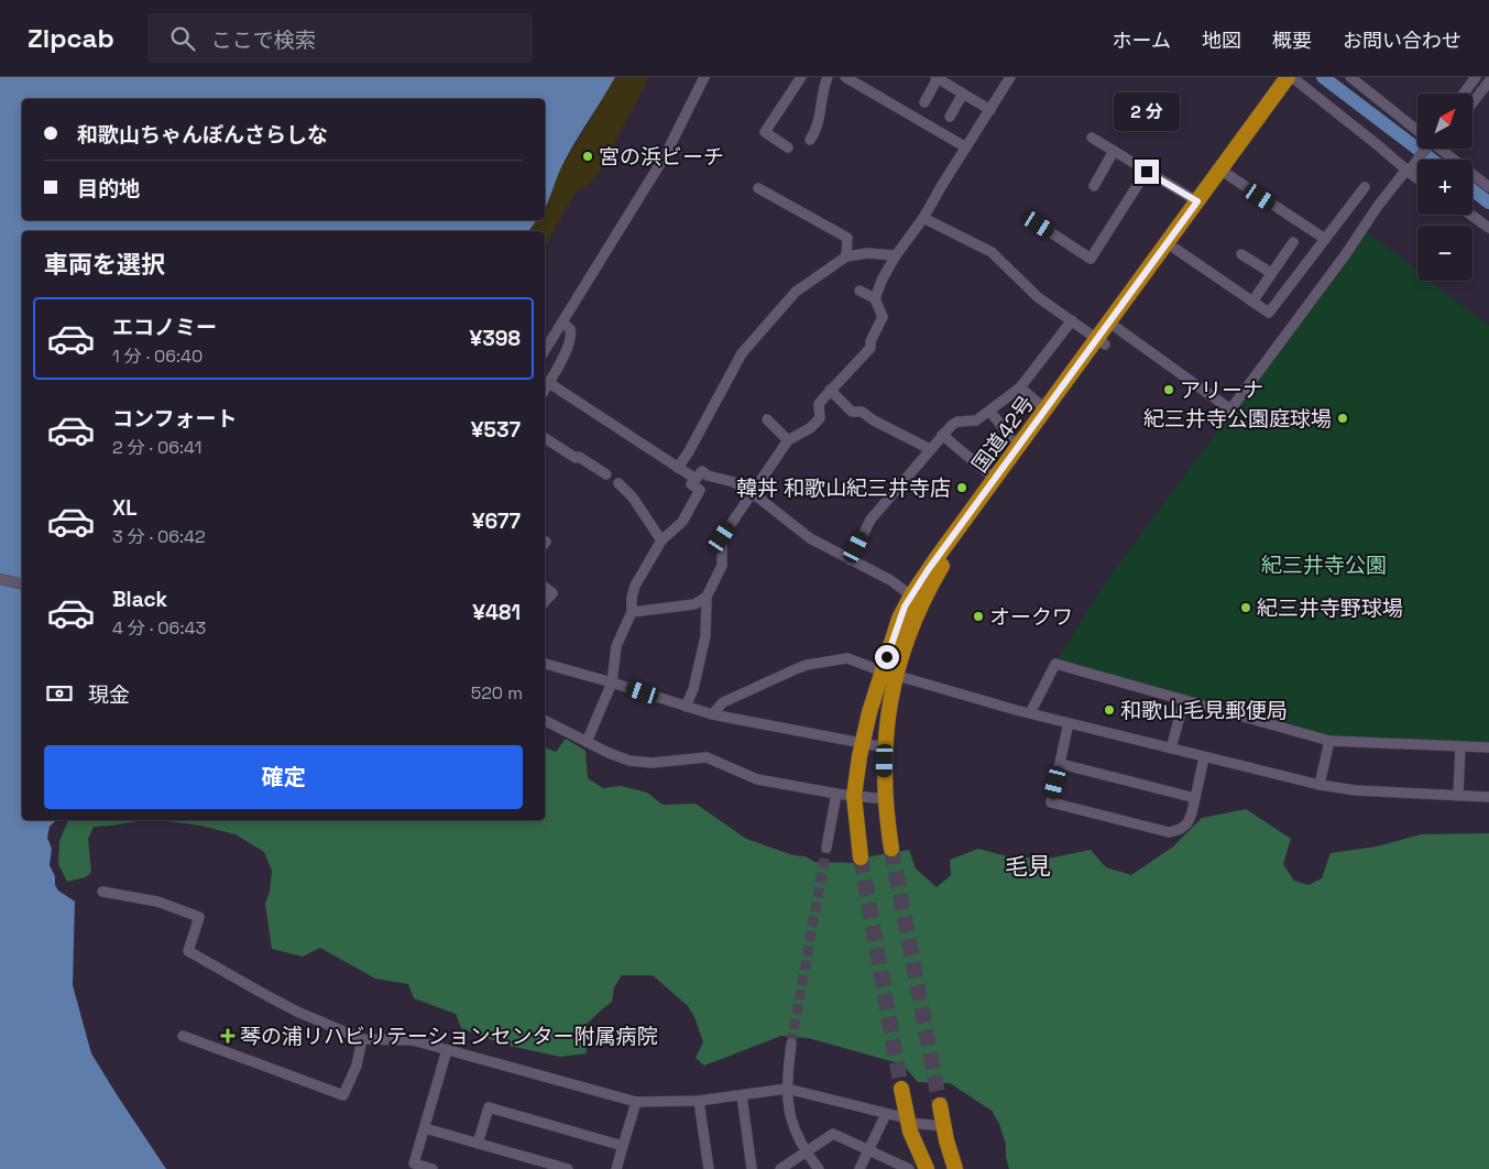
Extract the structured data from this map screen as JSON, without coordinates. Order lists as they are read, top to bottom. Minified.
{"streets":{"highway":["国道42号"]},"districts":["毛見"],"parks":["紀三井寺公園"],"places":{"other":["宮の浜ビーチ","アリーナ","紀三井寺公園庭球場","韓丼 和歌山紀三井寺店","紀三井寺野球場","オークワ","和歌山毛見郵便局"],"health":["琴の浦リハビリテーションセンター附属病院"]},"north":"top right","page":{"header":"Zipcab","search":"ここで検索","nav":["ホーム","地図","概要","お問い合わせ"],"bubble":"2 分","map_buttons":["+","−"],"banner":["和歌山ちゃんぽんさらしな","目的地"],"heading":"車両を選択","list":[{"name":"エコノミー","note":"1 分 · 06:40","value":"¥398"},{"name":"コンフォート","note":"2 分 · 06:41","value":"¥537"},{"name":"XL","note":"3 分 · 06:42","value":"¥677"},{"name":"Black","note":"4 分 · 06:43","value":"¥481"}],"pay":["現金","520 m"],"buttons":"確定"}}
